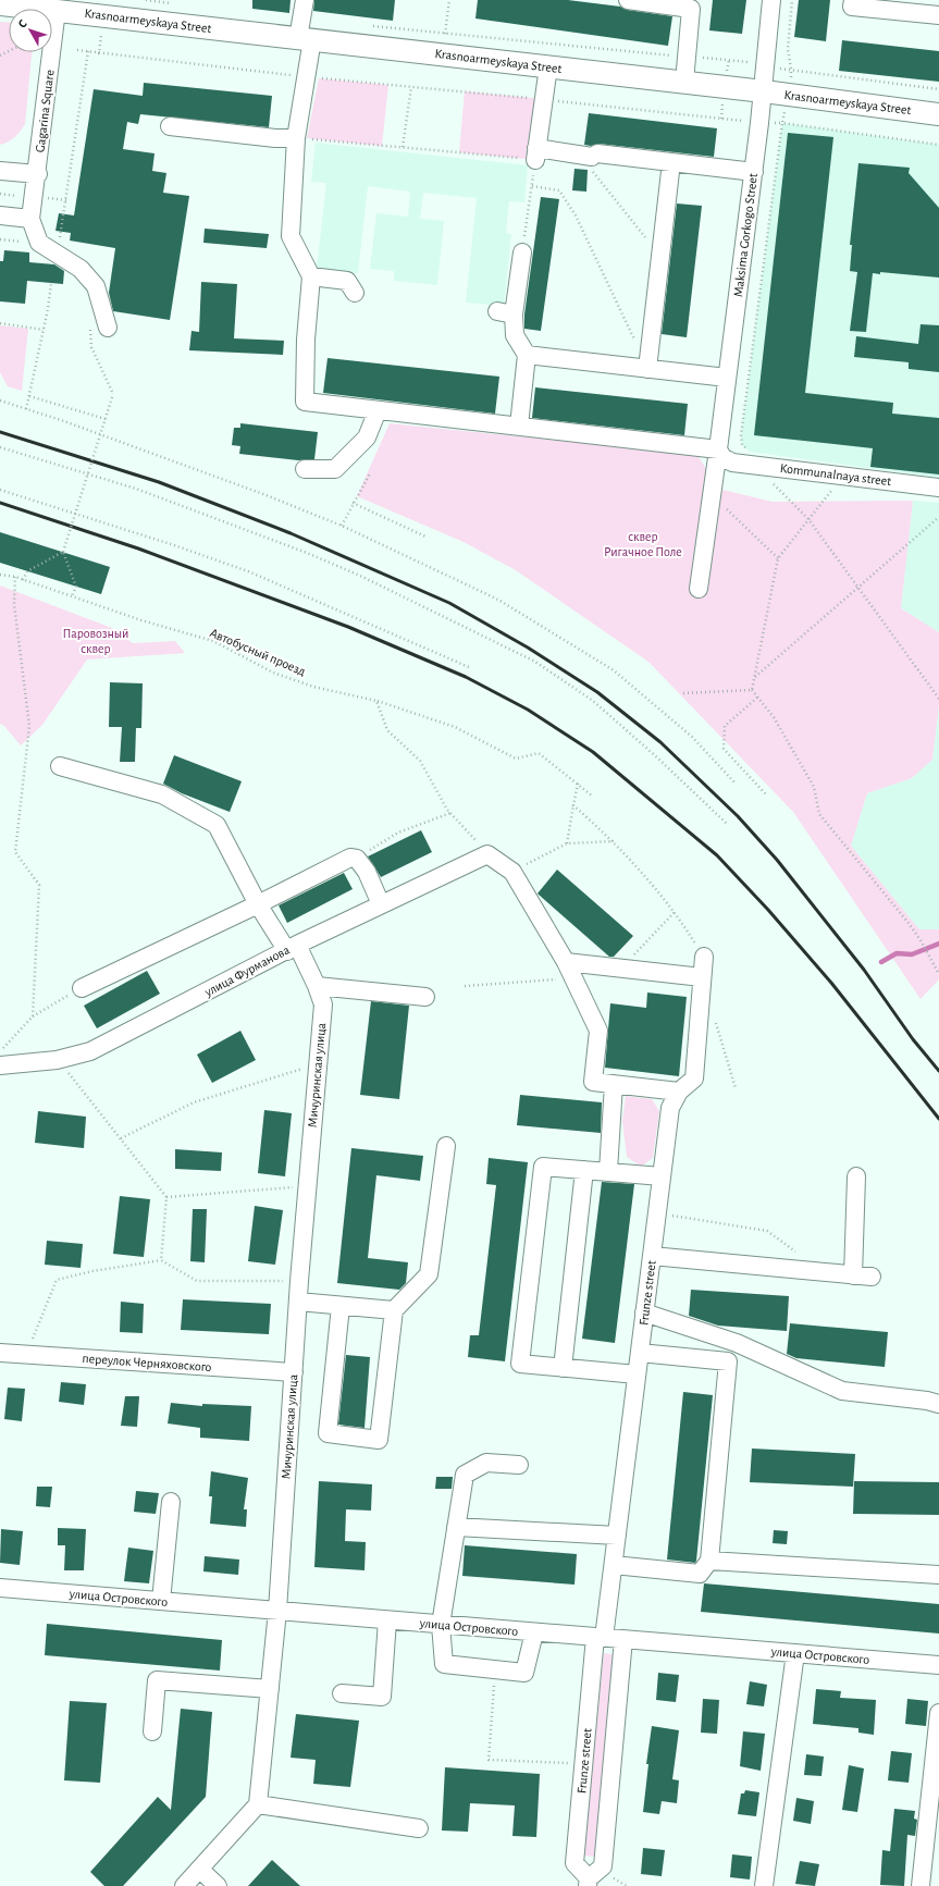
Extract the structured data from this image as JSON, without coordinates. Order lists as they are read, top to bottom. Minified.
{"streets":{"main road":["Krasnoarmeyskaya Street"],"street":["Gagarina Square","Maksima Gorkogo Street","Kommunalnaya street","улица Фурманова","Мичуринская улица","Frunze street","переулок Черняховского","улица Островского"],"path":["Автобусный проезд"]},"crossings":[["Krasnoarmeyskaya Street","Gagarina Square"],["Krasnoarmeyskaya Street","Maksima Gorkogo Street"],["Maksima Gorkogo Street","Kommunalnaya street"],["улица Фурманова","Мичуринская улица"],["Мичуринская улица","переулок Черняховского"],["Мичуринская улица","улица Островского"],["Frunze street","улица Островского"]],"parks":["сквер Ригачное Поле","Паровозный сквер"],"north":"top left"}
